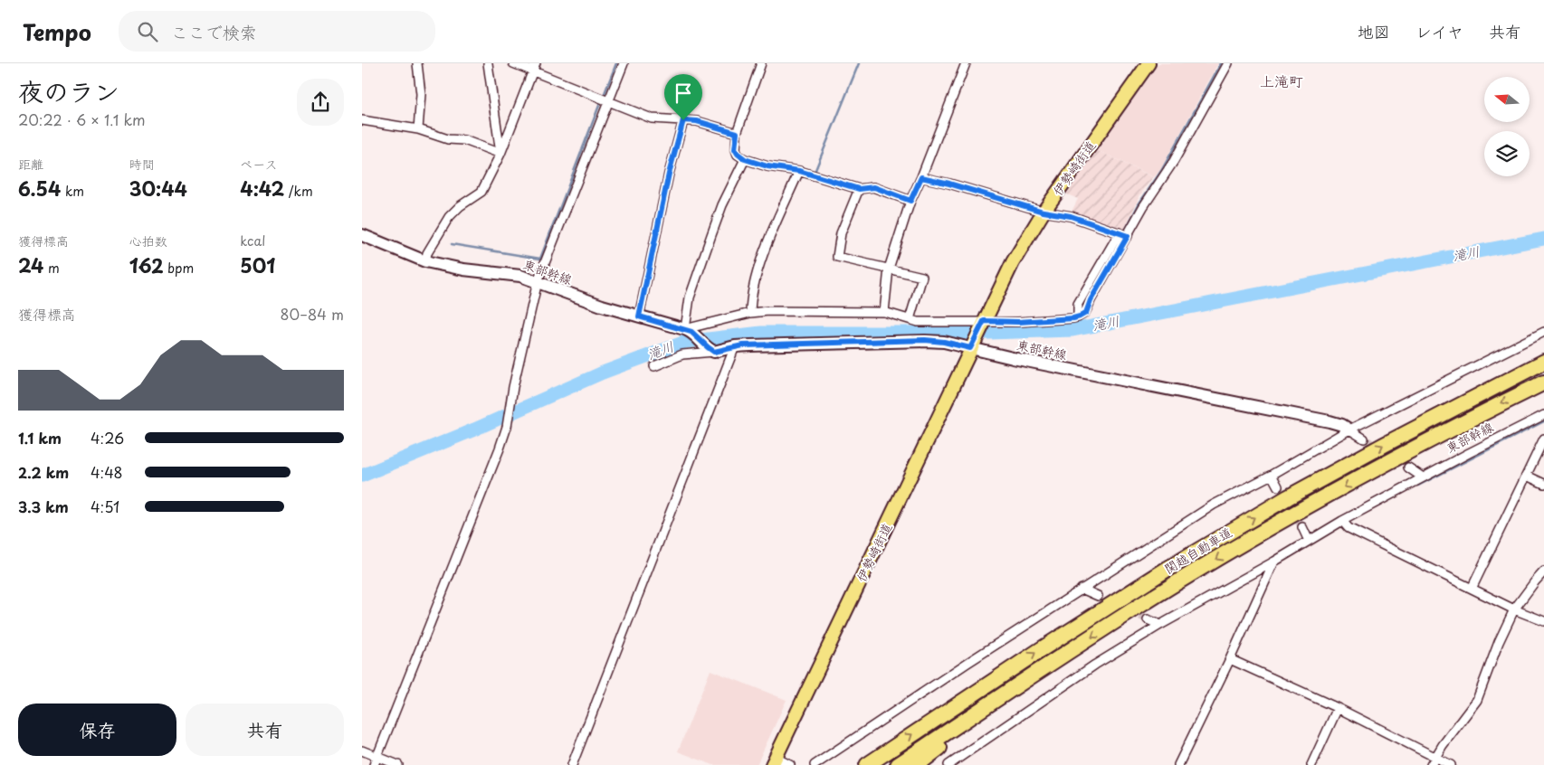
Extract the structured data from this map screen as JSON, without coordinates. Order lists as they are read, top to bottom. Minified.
{"streets":{"highway":["関越自動車道"],"main road":["伊勢崎街道"],"street":["東部幹線"]},"crossings":[["伊勢崎街道","東部幹線"]],"districts":["上滝町"],"water":["滝川"],"north":"left","page":{"header":"Tempo","search":"ここで検索","nav":["地図","レイヤ","共有"],"heading":["夜のラン","20:22 · 6 × 1.1 km"],"stats":[["距離","6.54 km"],["時間","30:44"],["ペース","4:42 /km"],["獲得標高","24 m"],["心拍数","162 bpm"],["kcal","501"]],"chart":["獲得標高","80–84 m"],"list":[{"name":"1.1 km","note":"4:26"},{"name":"2.2 km","note":"4:48"},{"name":"3.3 km","note":"4:51"}],"buttons":["保存","共有"]}}
